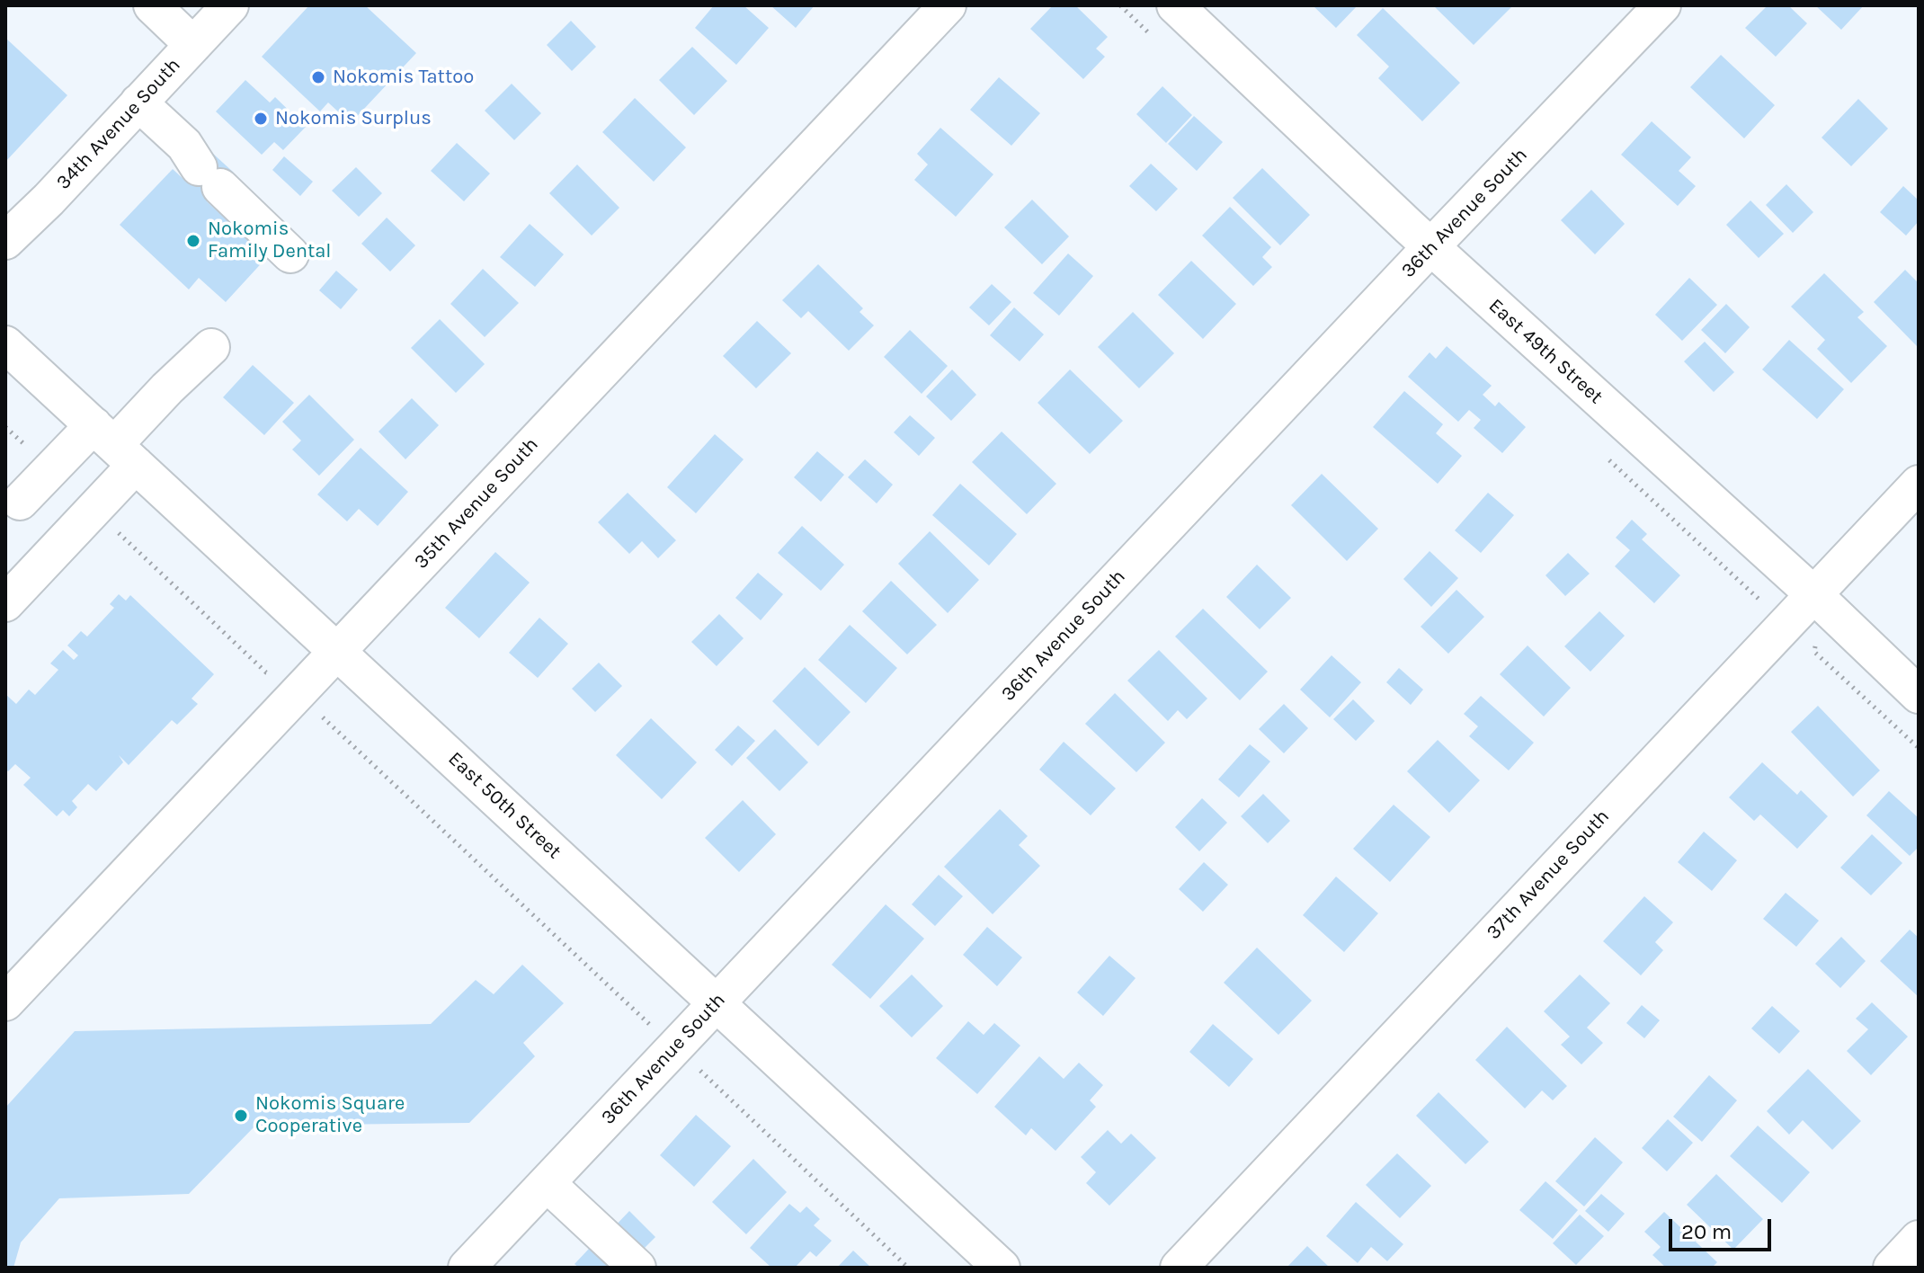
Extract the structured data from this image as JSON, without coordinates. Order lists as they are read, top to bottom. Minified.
{"streets":{"street":["34th Avenue South","36th Avenue South","East 49th Street","35th Avenue South","East 50th Street","37th Avenue South"]},"crossings":[["36th Avenue South","East 49th Street"],["36th Avenue South","East 50th Street"],["East 49th Street","37th Avenue South"],["35th Avenue South","East 50th Street"]],"places":["Nokomis Tattoo","Nokomis Surplus","Nokomis Family Dental","Nokomis Square Cooperative"],"scale_bar":"20 m"}
